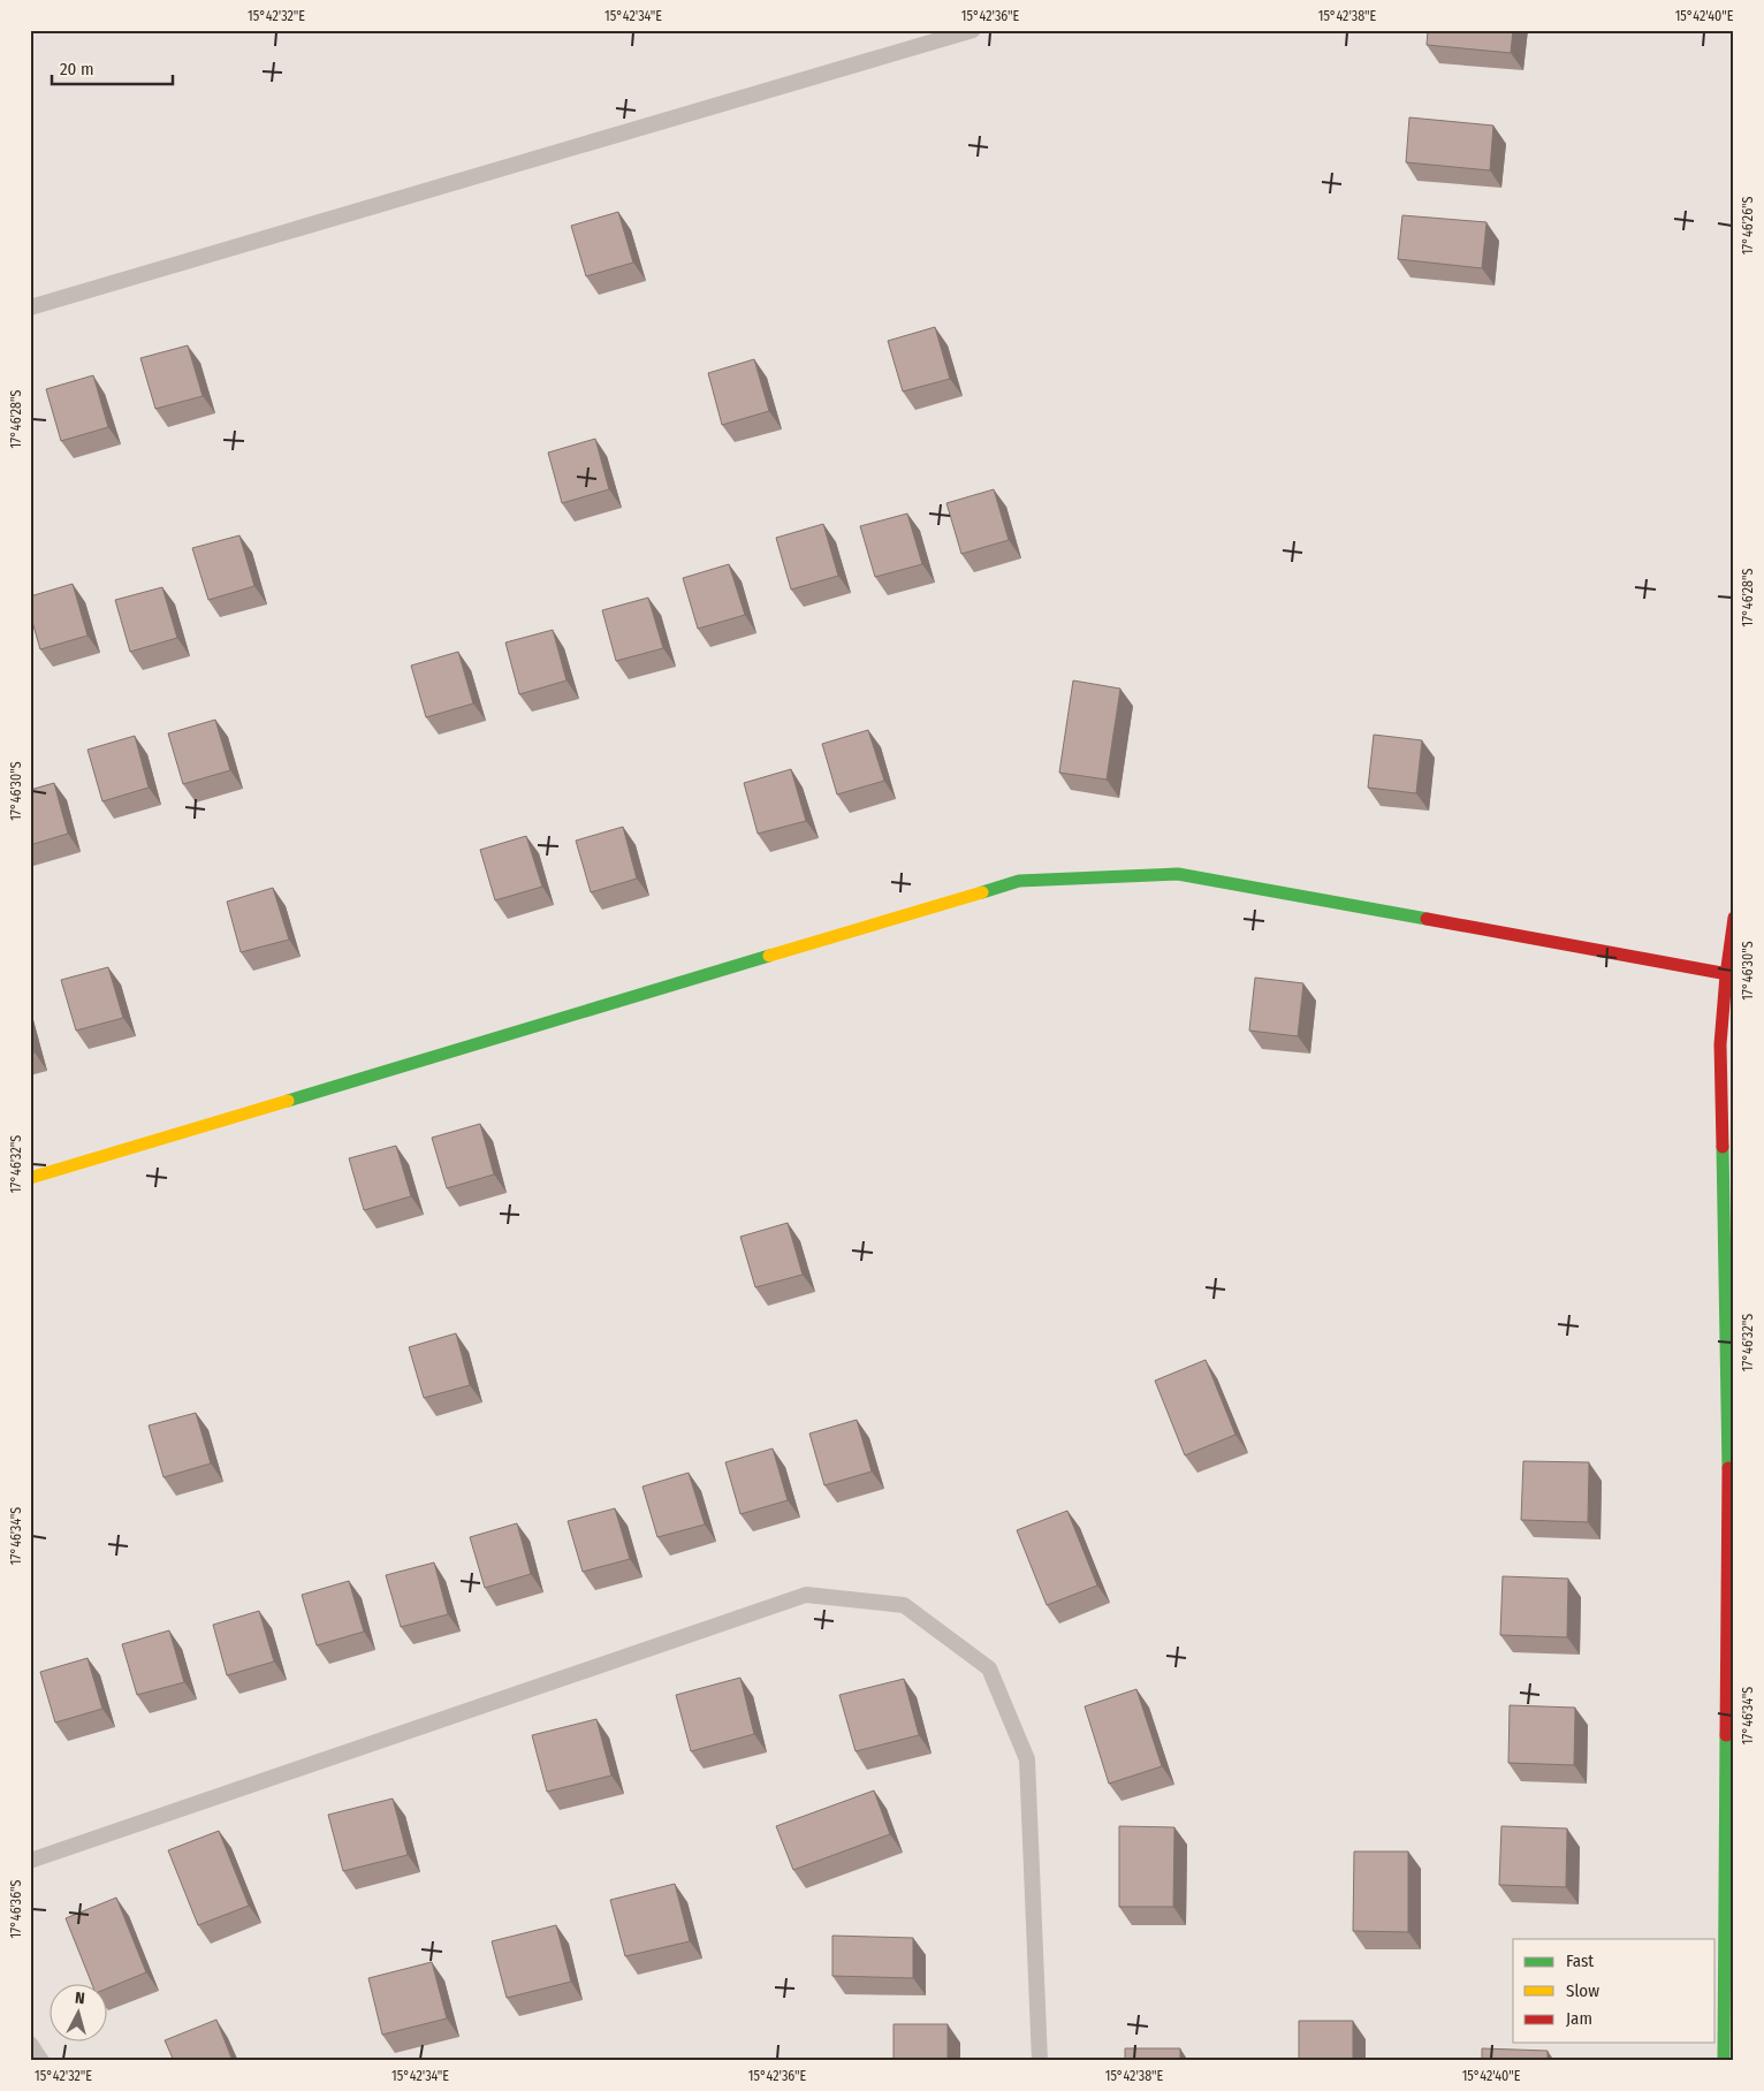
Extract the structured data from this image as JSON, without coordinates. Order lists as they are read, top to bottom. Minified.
{"legend":["Fast","Slow","Jam"],"scale_bar":"20 m","north":"top","coordinates":["15°42'32\"E","15°42'34\"E","15°42'36\"E","15°42'38\"E","15°42'40\"E","17°46'26\"S","17°46'28\"S","17°46'30\"S","17°46'32\"S","17°46'34\"S","17°46'36\"S"]}
